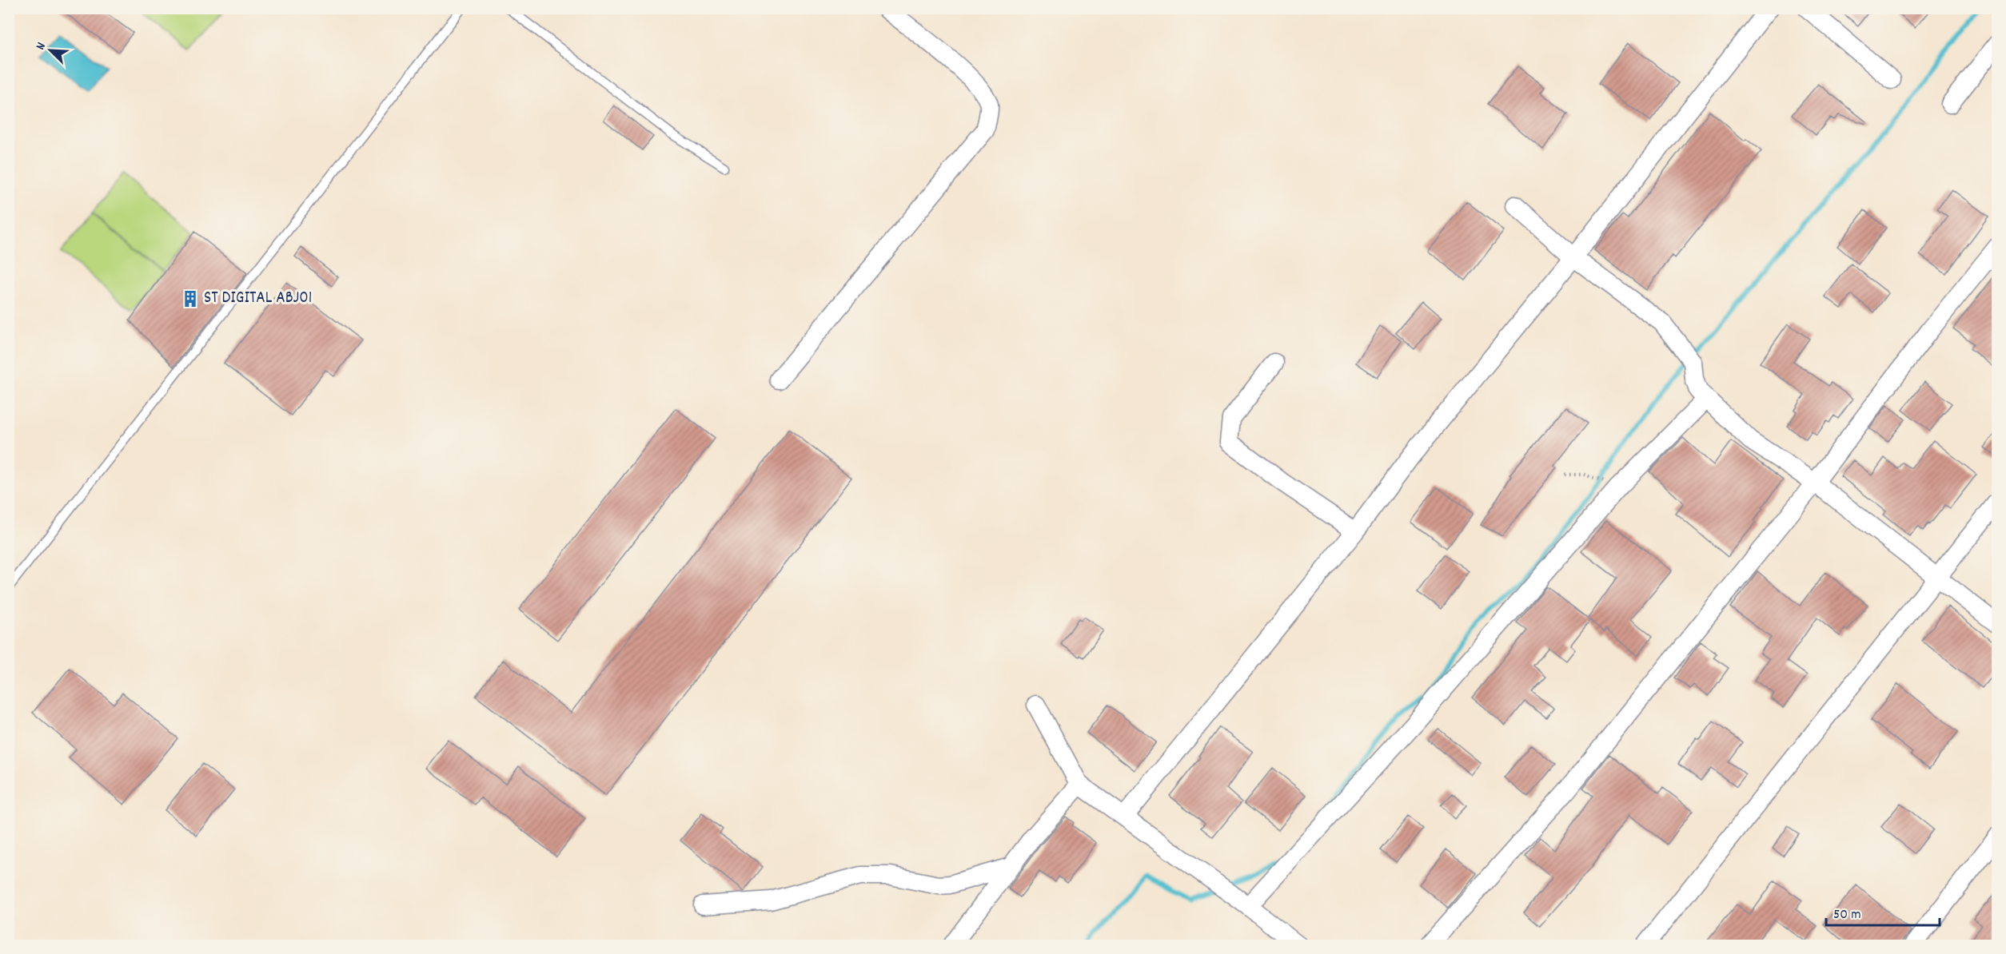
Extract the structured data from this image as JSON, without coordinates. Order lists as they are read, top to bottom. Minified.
{"places":{"building":["ST DIGITAL ABJ01"]},"scale_bar":"50 m","north":"top left"}
